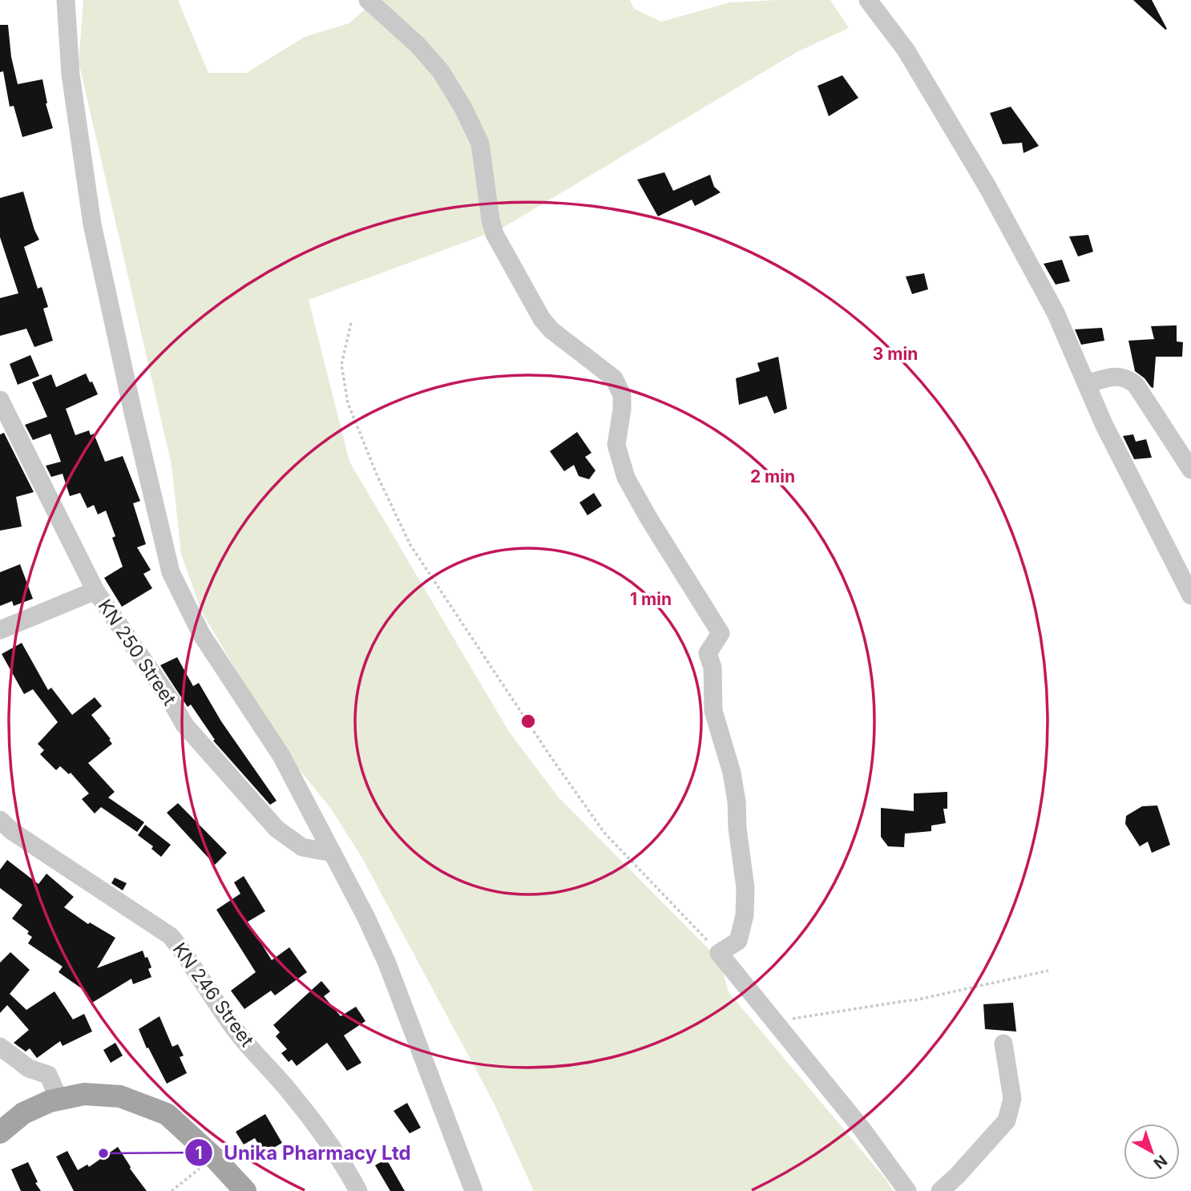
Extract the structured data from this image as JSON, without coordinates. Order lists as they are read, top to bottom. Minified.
{"streets":{"street":["KN 250 Street","KN 246 Street"]},"places":["Unika Pharmacy Ltd"],"north":"bottom right","rings":["3 min","2 min","1 min"]}
